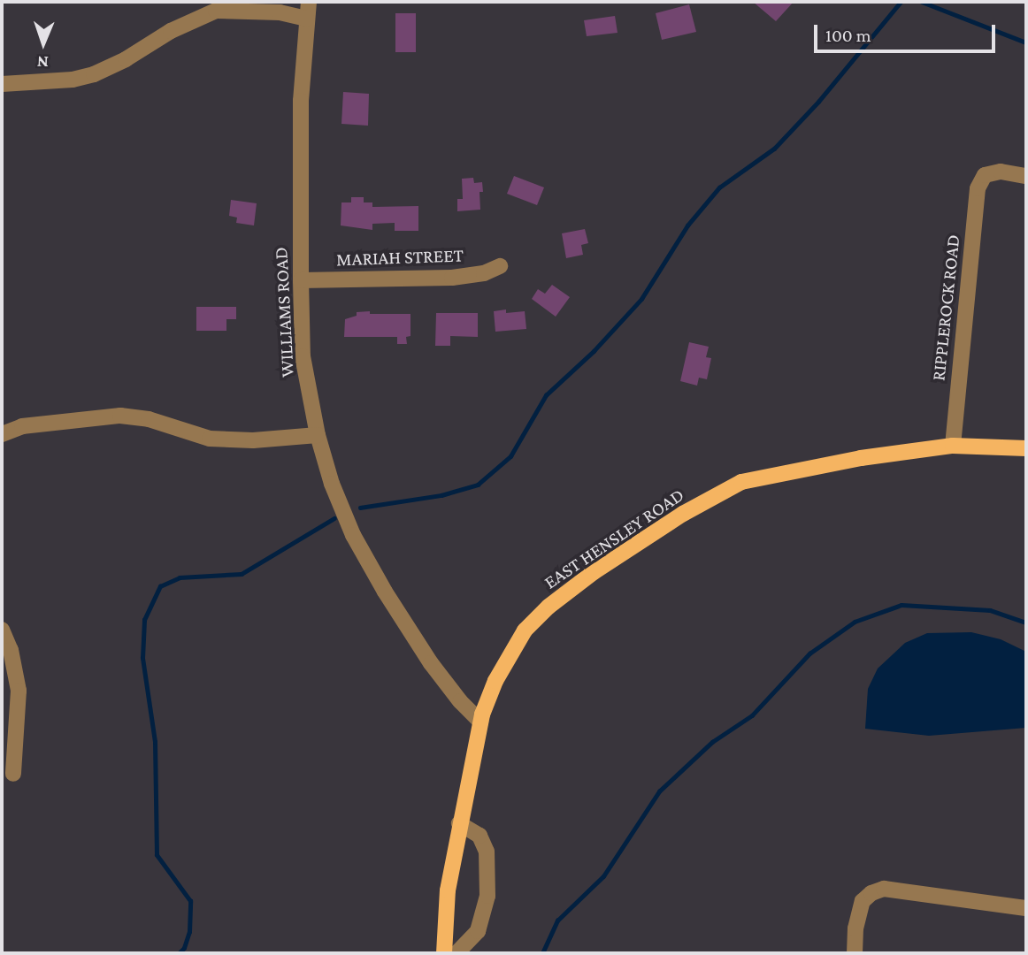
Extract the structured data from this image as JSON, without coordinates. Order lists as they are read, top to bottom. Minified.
{"streets":{"main road":["EAST HENSLEY ROAD"],"street":["MARIAH STREET","RIPPLEROCK ROAD","WILLIAMS ROAD"]},"crossings":[["MARIAH STREET","WILLIAMS ROAD"],["RIPPLEROCK ROAD","EAST HENSLEY ROAD"],["WILLIAMS ROAD","EAST HENSLEY ROAD"]],"scale_bar":"100 m","north":"bottom"}
